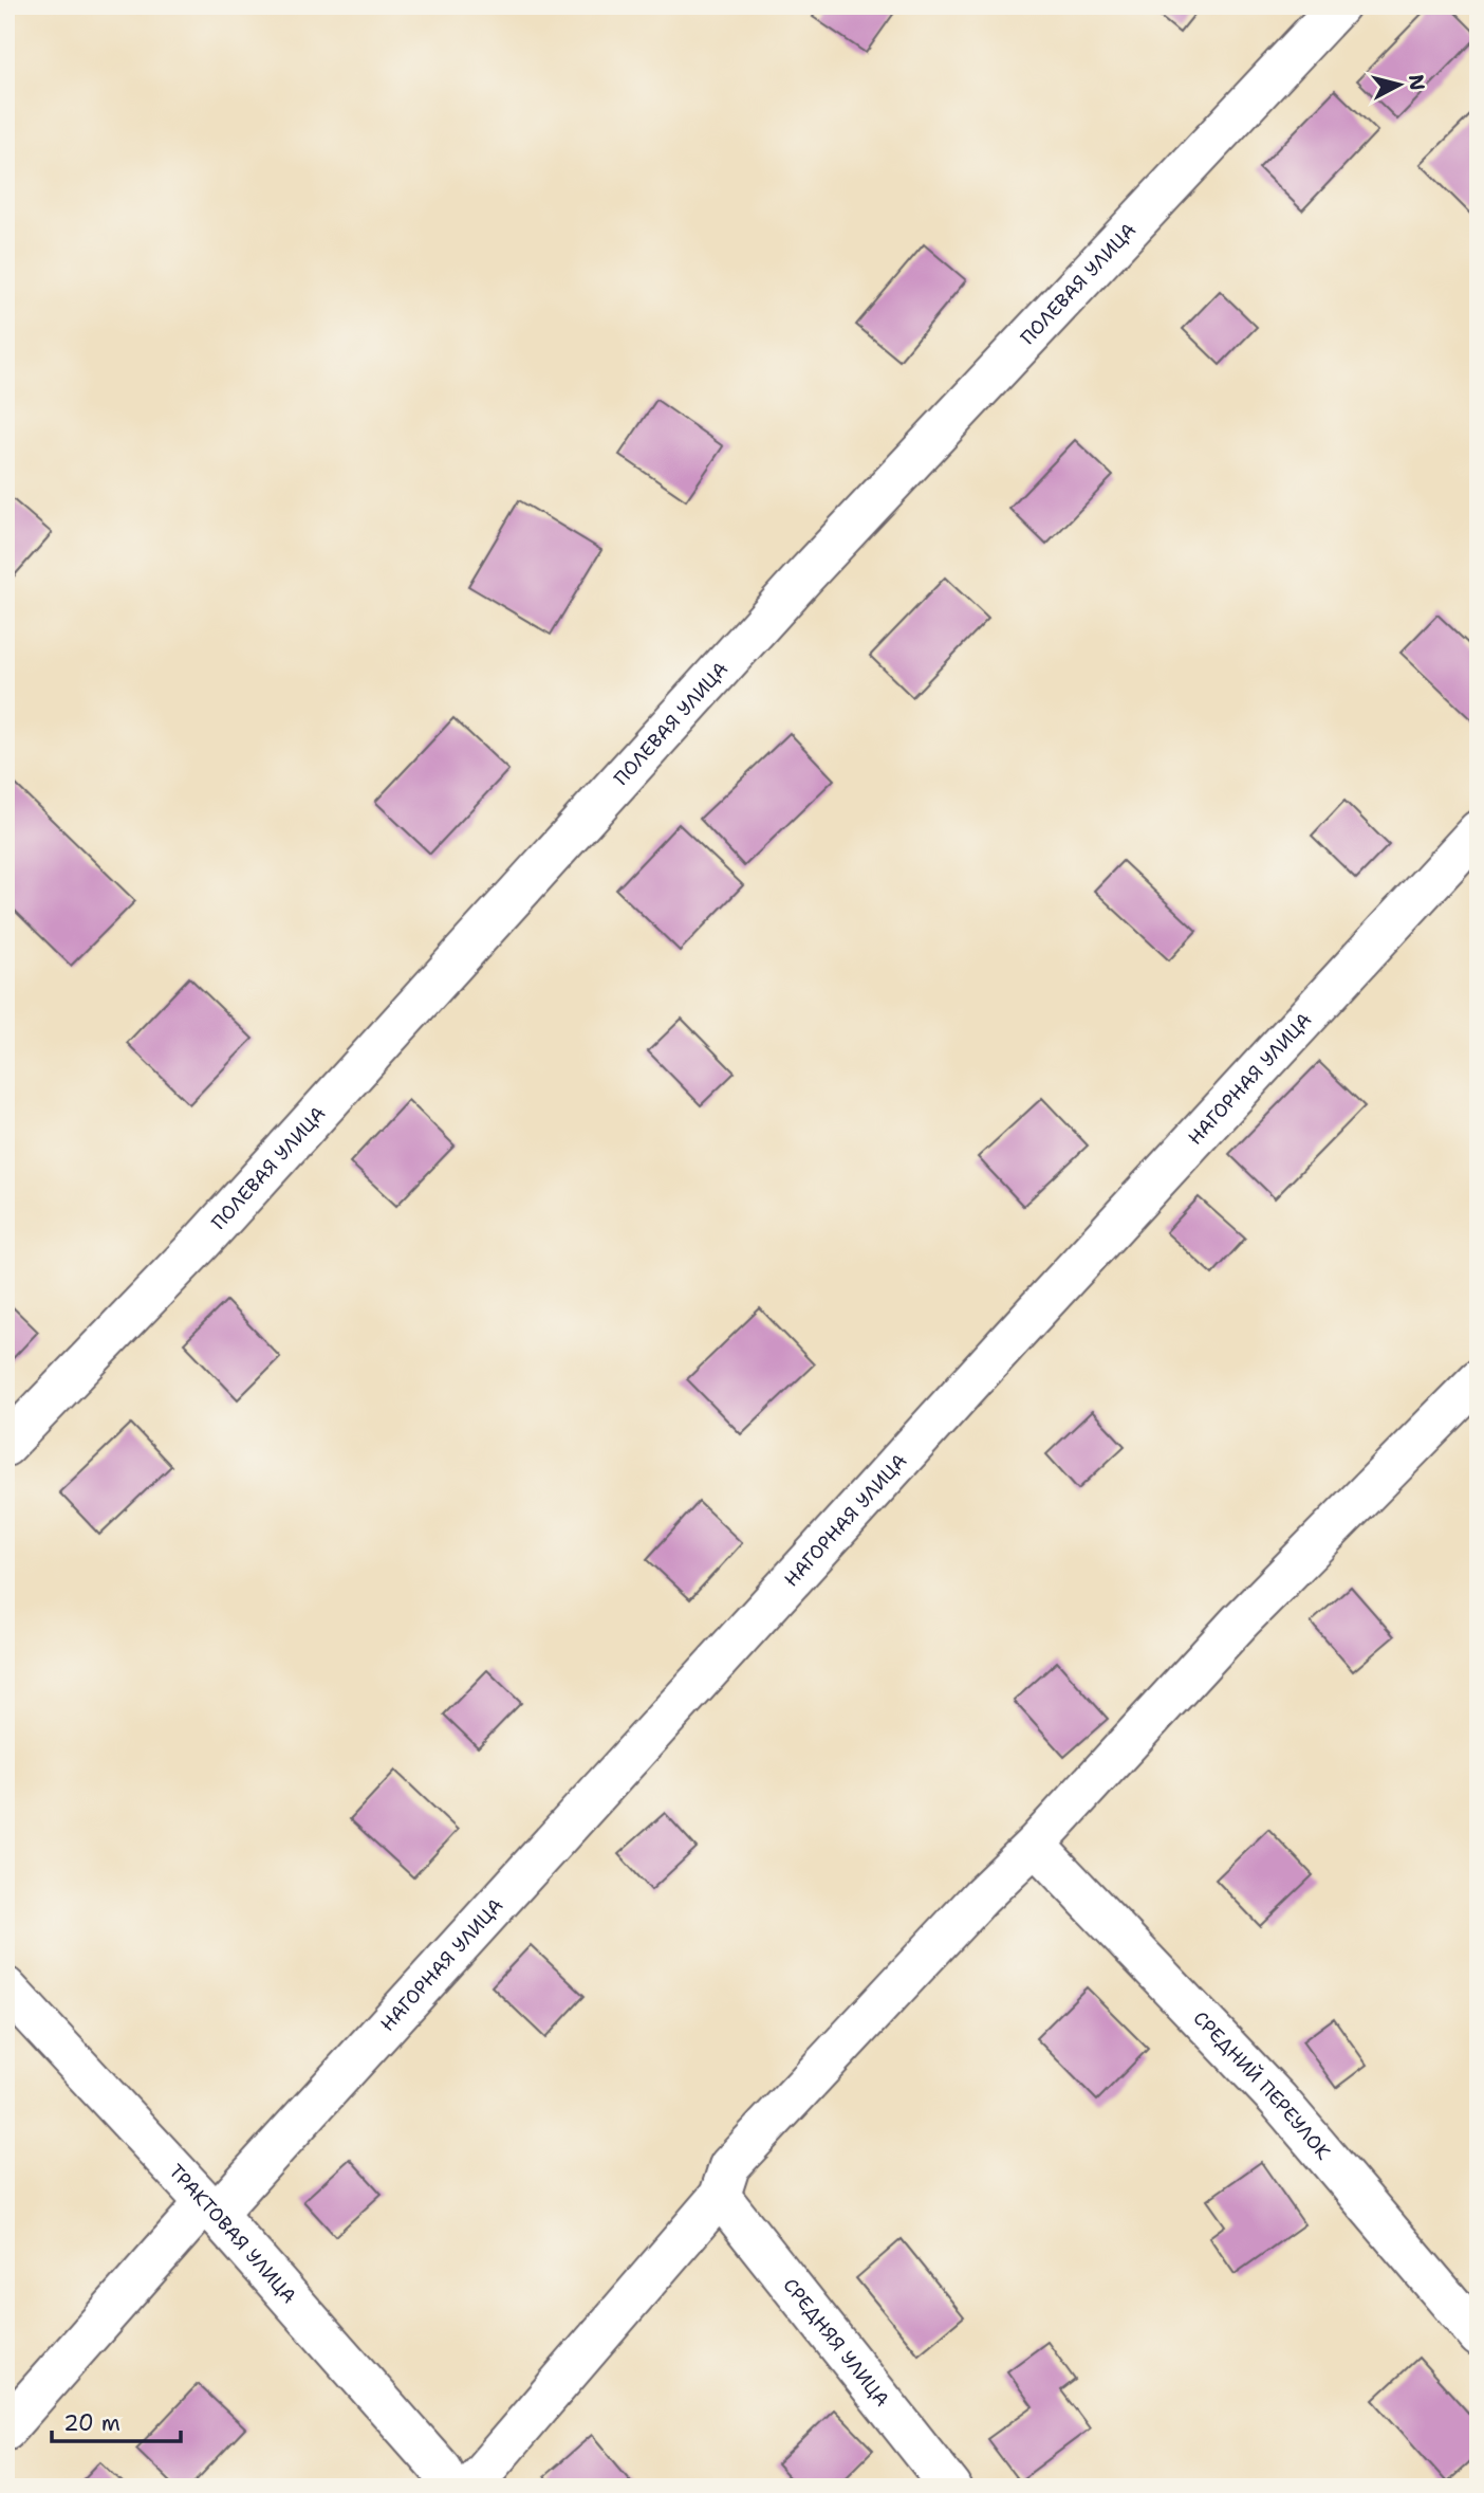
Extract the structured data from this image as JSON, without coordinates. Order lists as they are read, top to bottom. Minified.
{"streets":{"street":["ПОЛЕВАЯ УЛИЦА","НАГОРНАЯ УЛИЦА","СРЕДНИЙ ПЕРЕУЛОК","ТРАКТОВАЯ УЛИЦА","СРЕДНЯЯ УЛИЦА"]},"crossings":[["НАГОРНАЯ УЛИЦА","ТРАКТОВАЯ УЛИЦА"]],"scale_bar":"20 m","north":"right"}
